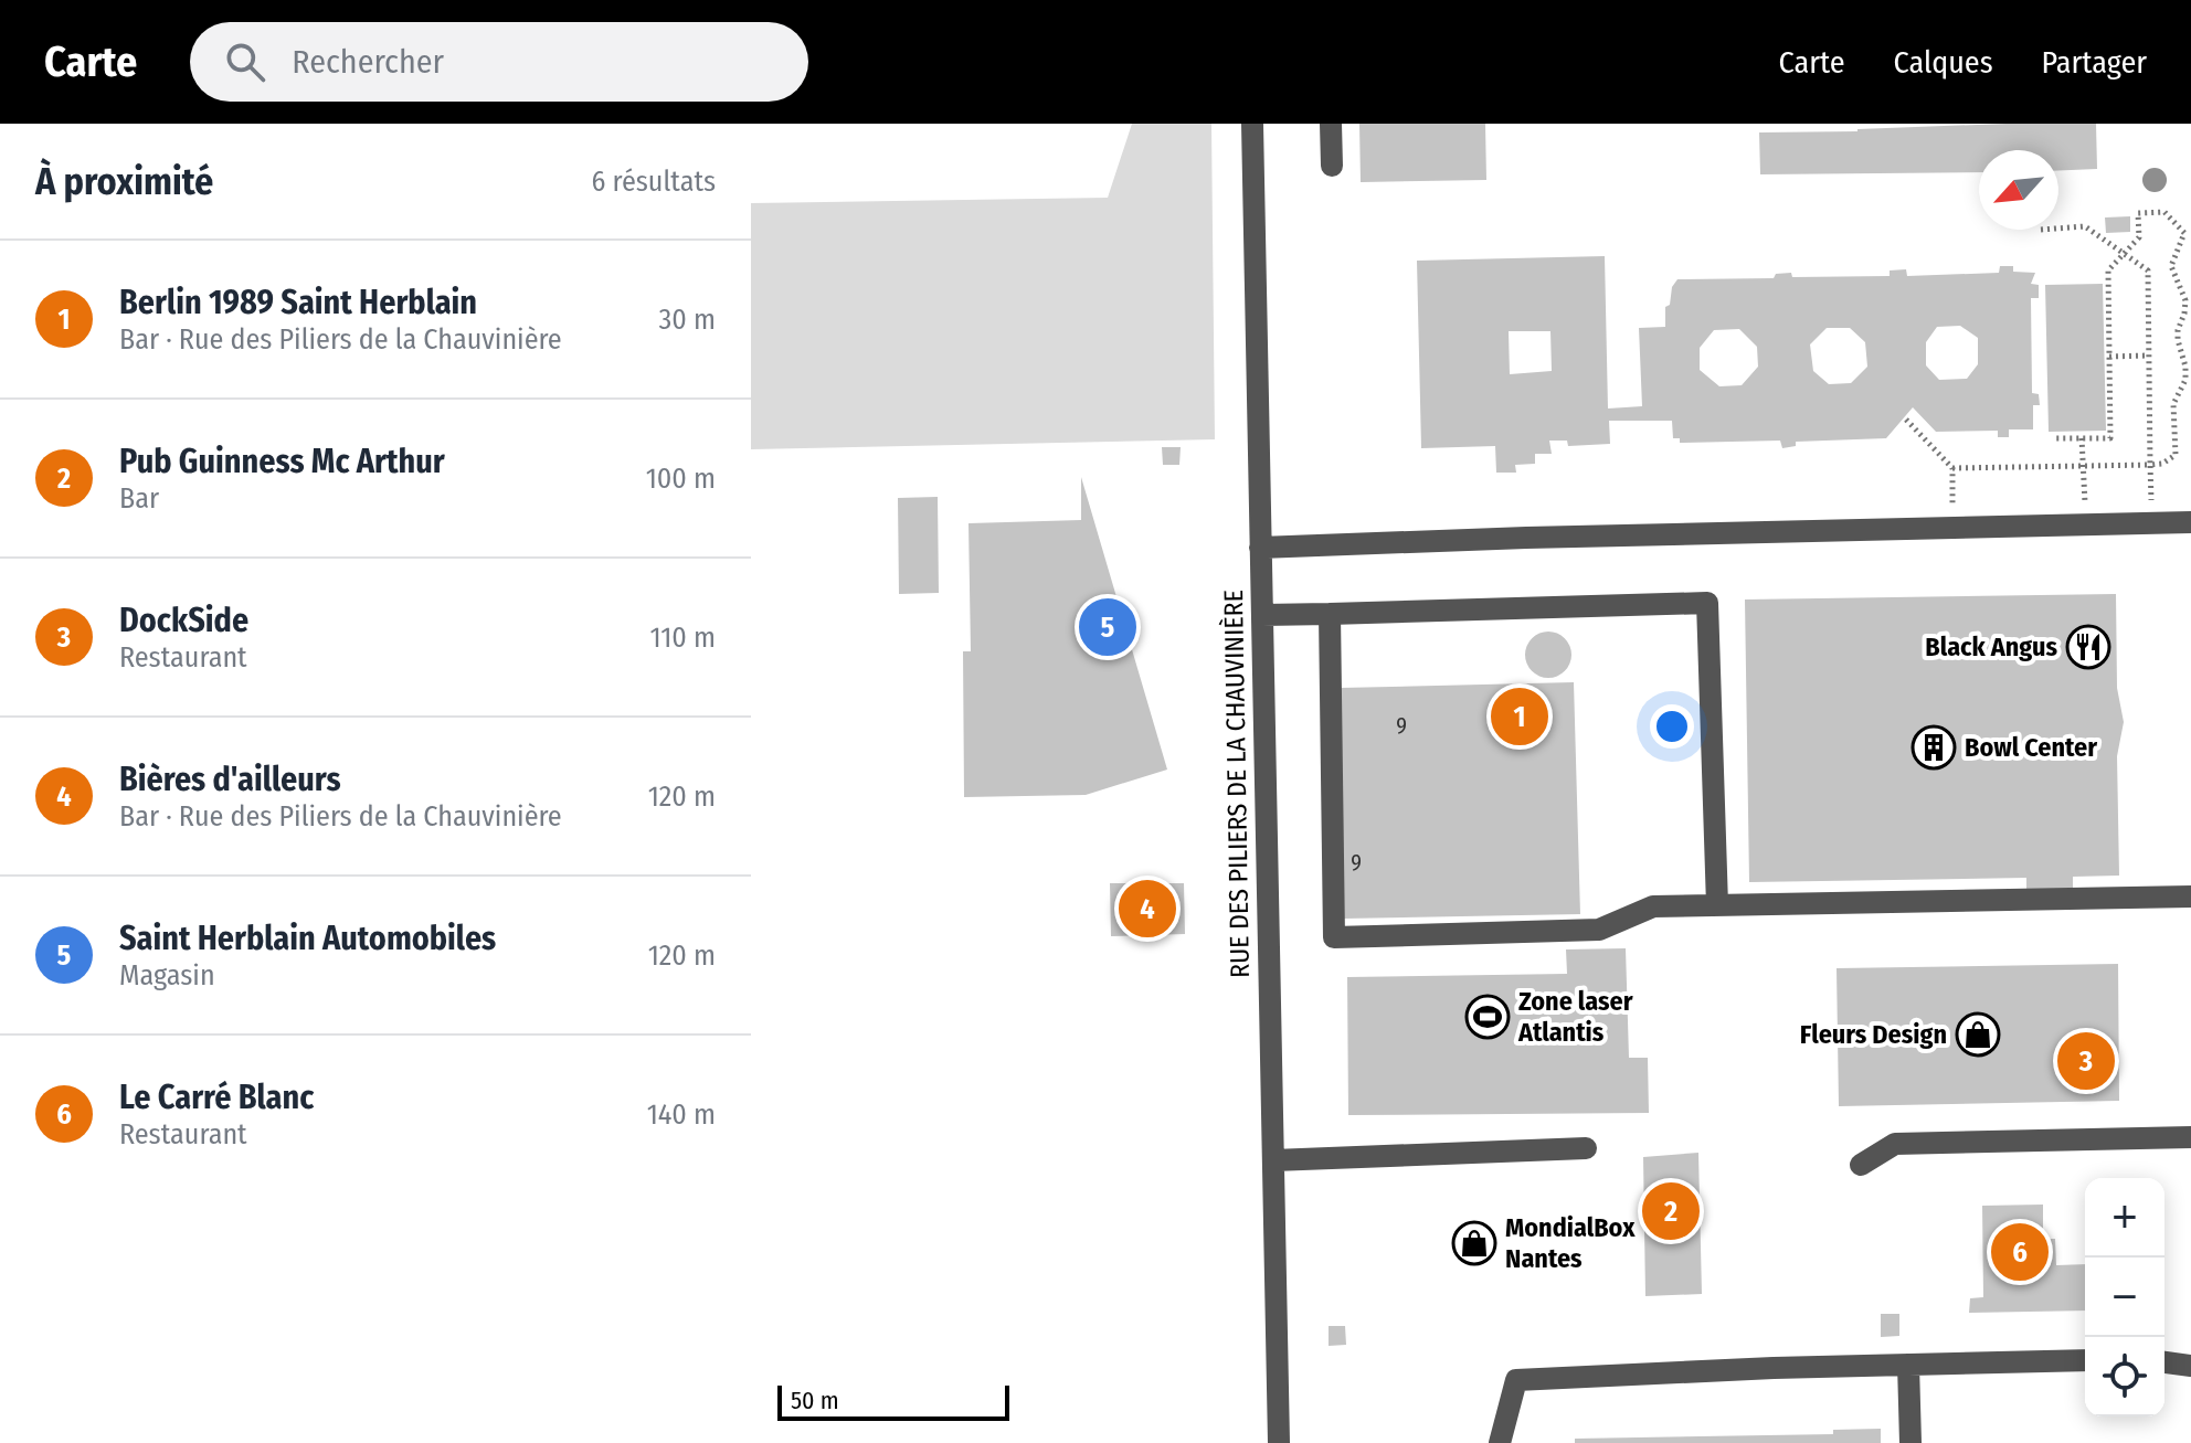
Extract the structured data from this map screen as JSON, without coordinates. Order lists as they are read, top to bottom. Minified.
{"streets":{"street":["RUE DES PILIERS DE LA CHAUVINIÈRE"]},"places":{"restaurant":["Black Angus"],"building":["Bowl Center"],"sports":["Zone laser Atlantis"],"shop":["Fleurs Design","MondialBox Nantes"]},"house_numbers":["9","9"],"scale_bar":"50 m","north":"bottom left","page":{"header":"Carte","search":"Rechercher","nav":["Carte","Calques","Partager"],"heading":["À proximité","6 résultats"],"list":[{"mark":"1","name":"Berlin 1989 Saint Herblain","note":"Bar · Rue des Piliers de la Chauvinière","value":"30 m"},{"mark":"2","name":"Pub Guinness Mc Arthur","note":"Bar","value":"100 m"},{"mark":"3","name":"DockSide","note":"Restaurant","value":"110 m"},{"mark":"4","name":"Bières d'ailleurs","note":"Bar · Rue des Piliers de la Chauvinière","value":"120 m"},{"mark":"5","name":"Saint Herblain Automobiles","note":"Magasin","value":"120 m"},{"mark":"6","name":"Le Carré Blanc","note":"Restaurant","value":"140 m"}],"pins":["5","1","4","3","2","6"],"map_buttons":["+","−"],"scale":"50 m"}}
